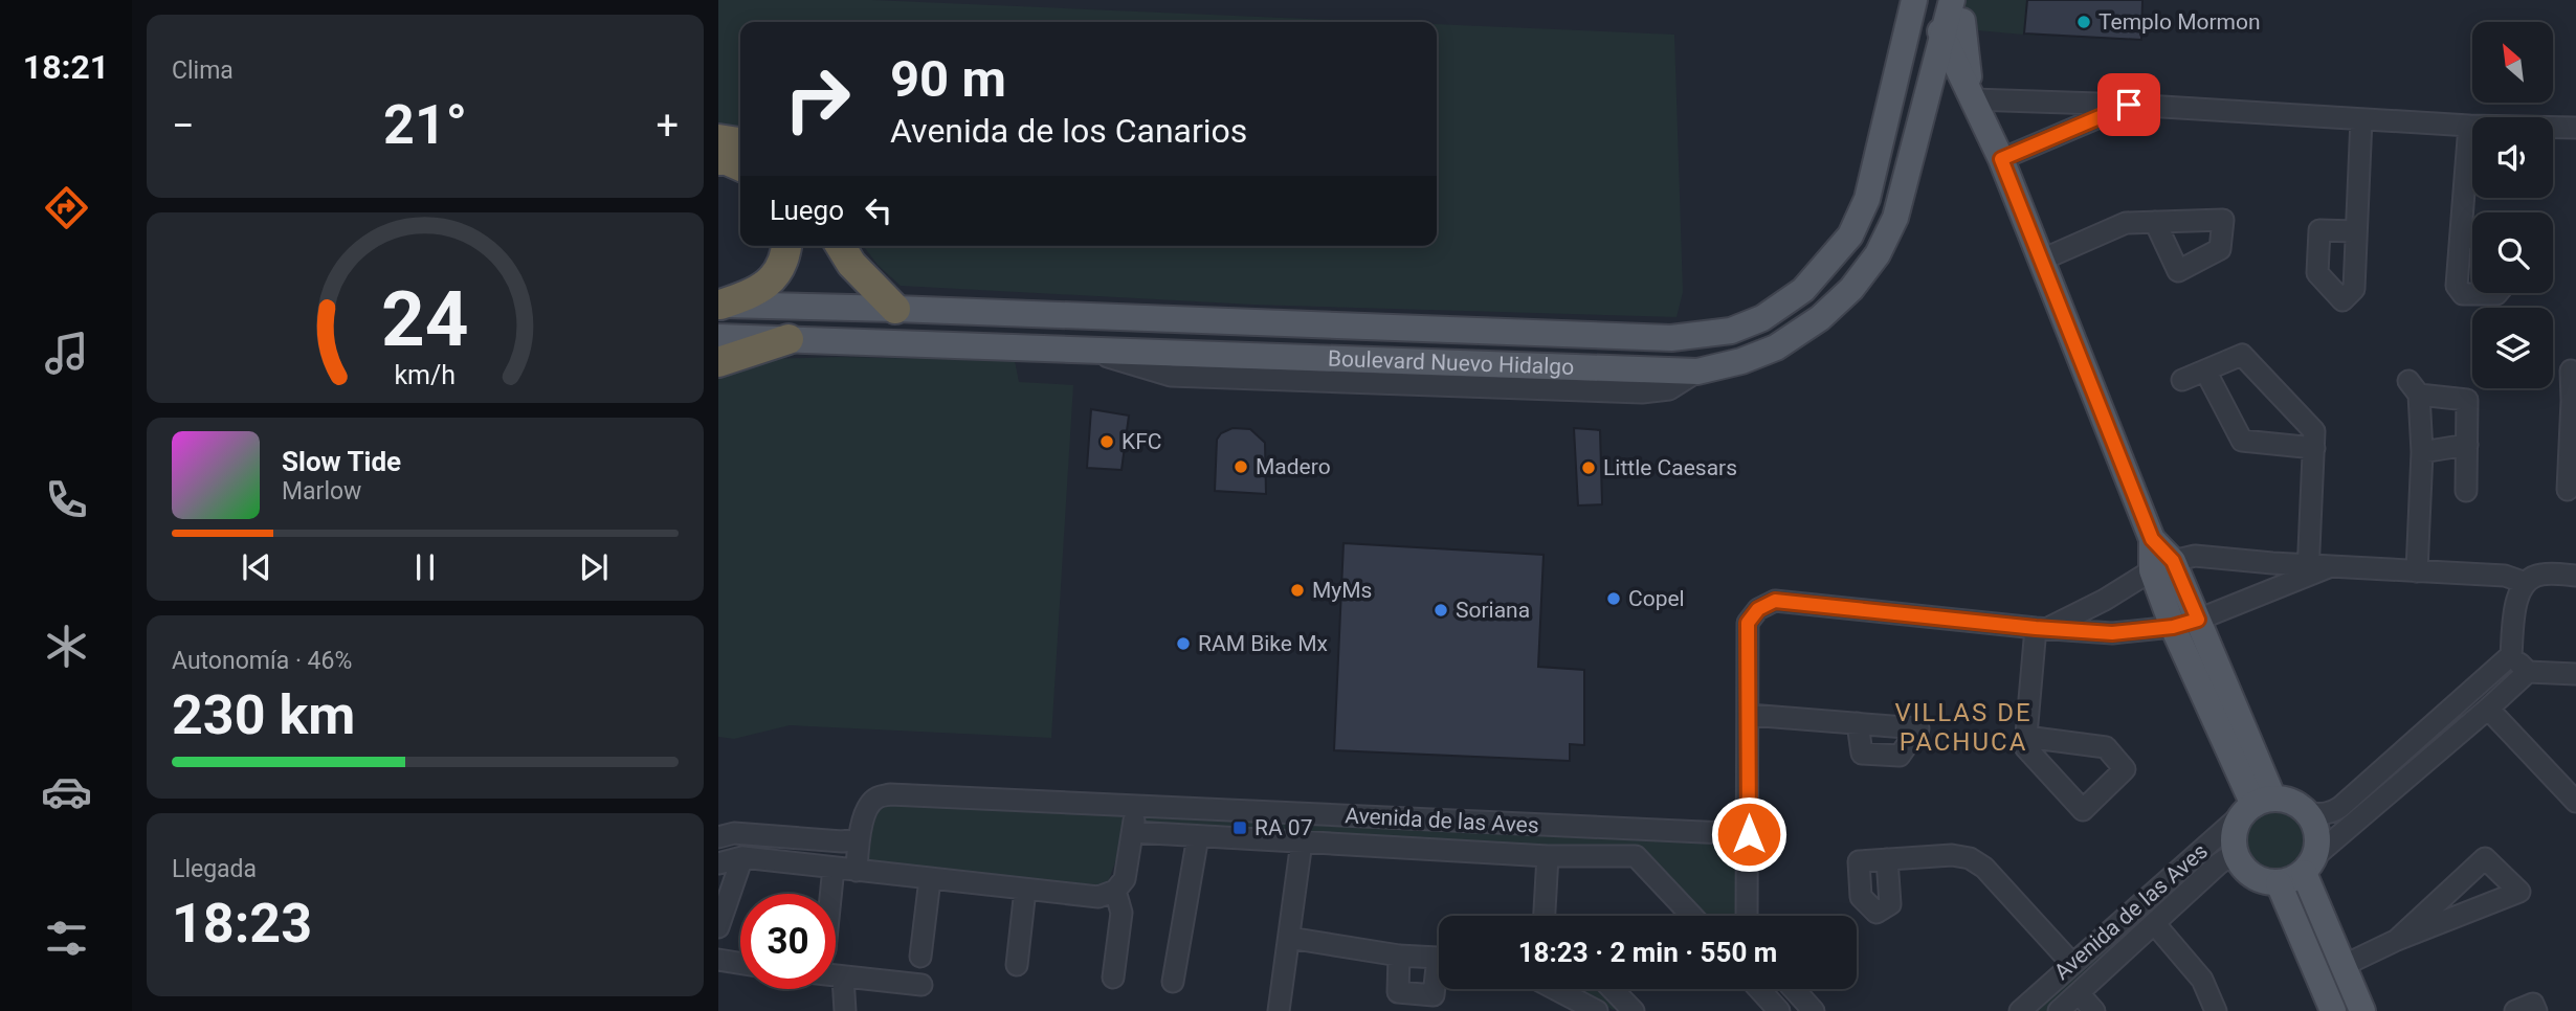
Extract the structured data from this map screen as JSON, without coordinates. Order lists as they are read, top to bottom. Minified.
{"streets":{"main road":["Boulevard Nuevo Hidalgo"],"street":["Avenida de las Aves"]},"districts":["VILLAS DE PACHUCA"],"places":{"other":["Templo Mormon","KFC","Madero","Little Caesars","MyMs","Copel","Soriana","RAM Bike Mx"],"transit":["RA 07"]},"north":"top left","page":{"tabs":"18:21","tile":["Clima",["Autonomía · 46%","230 km"],["Llegada","18:23"]],"turn":["90 m","Avenida de los Canarios"],"heat":["−","21°","+"],"then":"Luego","song":["Slow Tide","Marlow"],"limit":"30","trip":"18:23 · 2 min · 550 m","gauge":["24","km/h"]}}
